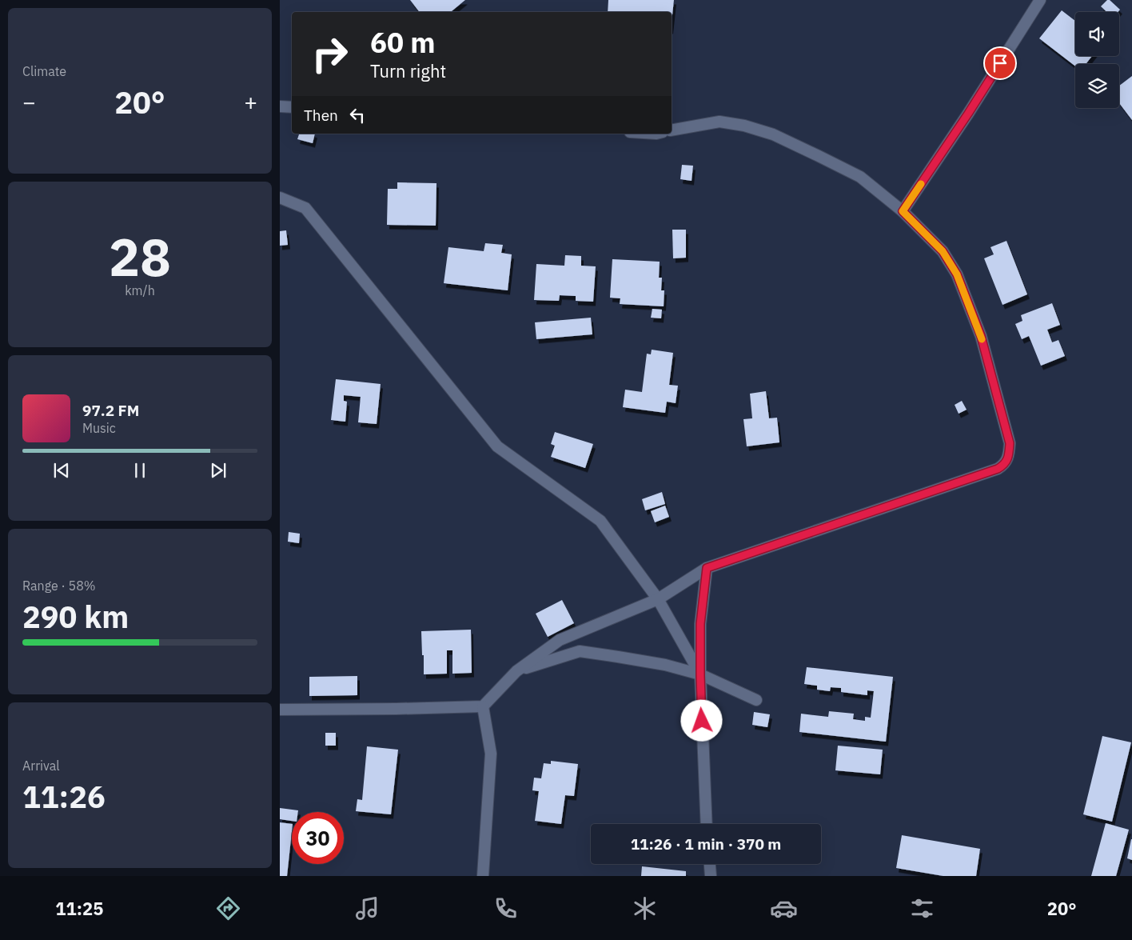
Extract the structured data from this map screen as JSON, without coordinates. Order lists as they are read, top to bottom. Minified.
{"page":{"tile":["Climate",["28","km/h"],["Range · 58%","290 km"],["Arrival","11:26"]],"turn":["60 m","Turn right"],"heat":["−","20°","+"],"then":"Then","song":["97.2 FM","Music"],"limit":"30","trip":"11:26 · 1 min · 370 m","tabs":["11:25","20°"]}}
